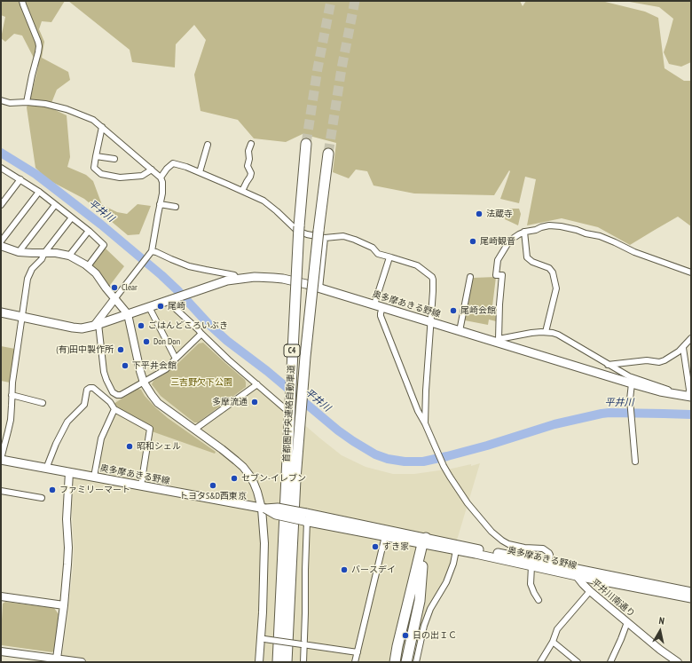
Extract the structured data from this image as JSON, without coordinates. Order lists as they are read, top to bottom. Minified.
{"streets":{"highway":["C4","首都圏中央連絡自動車道"],"main road":["奥多摩あきる野線"],"street":["平井川南通り"]},"crossings":[["奥多摩あきる野線","平井川南通り"]],"water":["平井川"],"parks":["三吉野欠下公園"],"places":["法蔵寺","尾崎観音","Clear","尾崎","尾崎会館","ごはんどころいぶき","Don Don","(有)田中製作所","下平井会館","多摩流通","昭和シェル","セブン-イレブン","トヨタS&D西東京","ファミリーマート","すき家","バースデイ","日の出ＩＣ"],"north":"top"}
